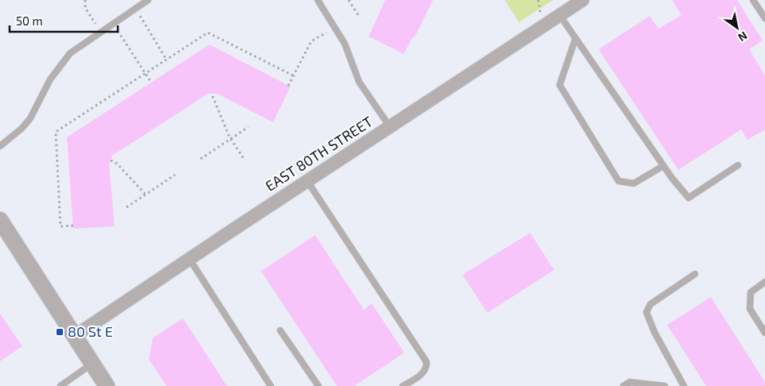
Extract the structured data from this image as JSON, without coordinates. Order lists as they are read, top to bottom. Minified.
{"streets":{"street":["EAST 80TH STREET"]},"places":{"transit":["80 St E"]},"scale_bar":"50 m","north":"bottom right"}
